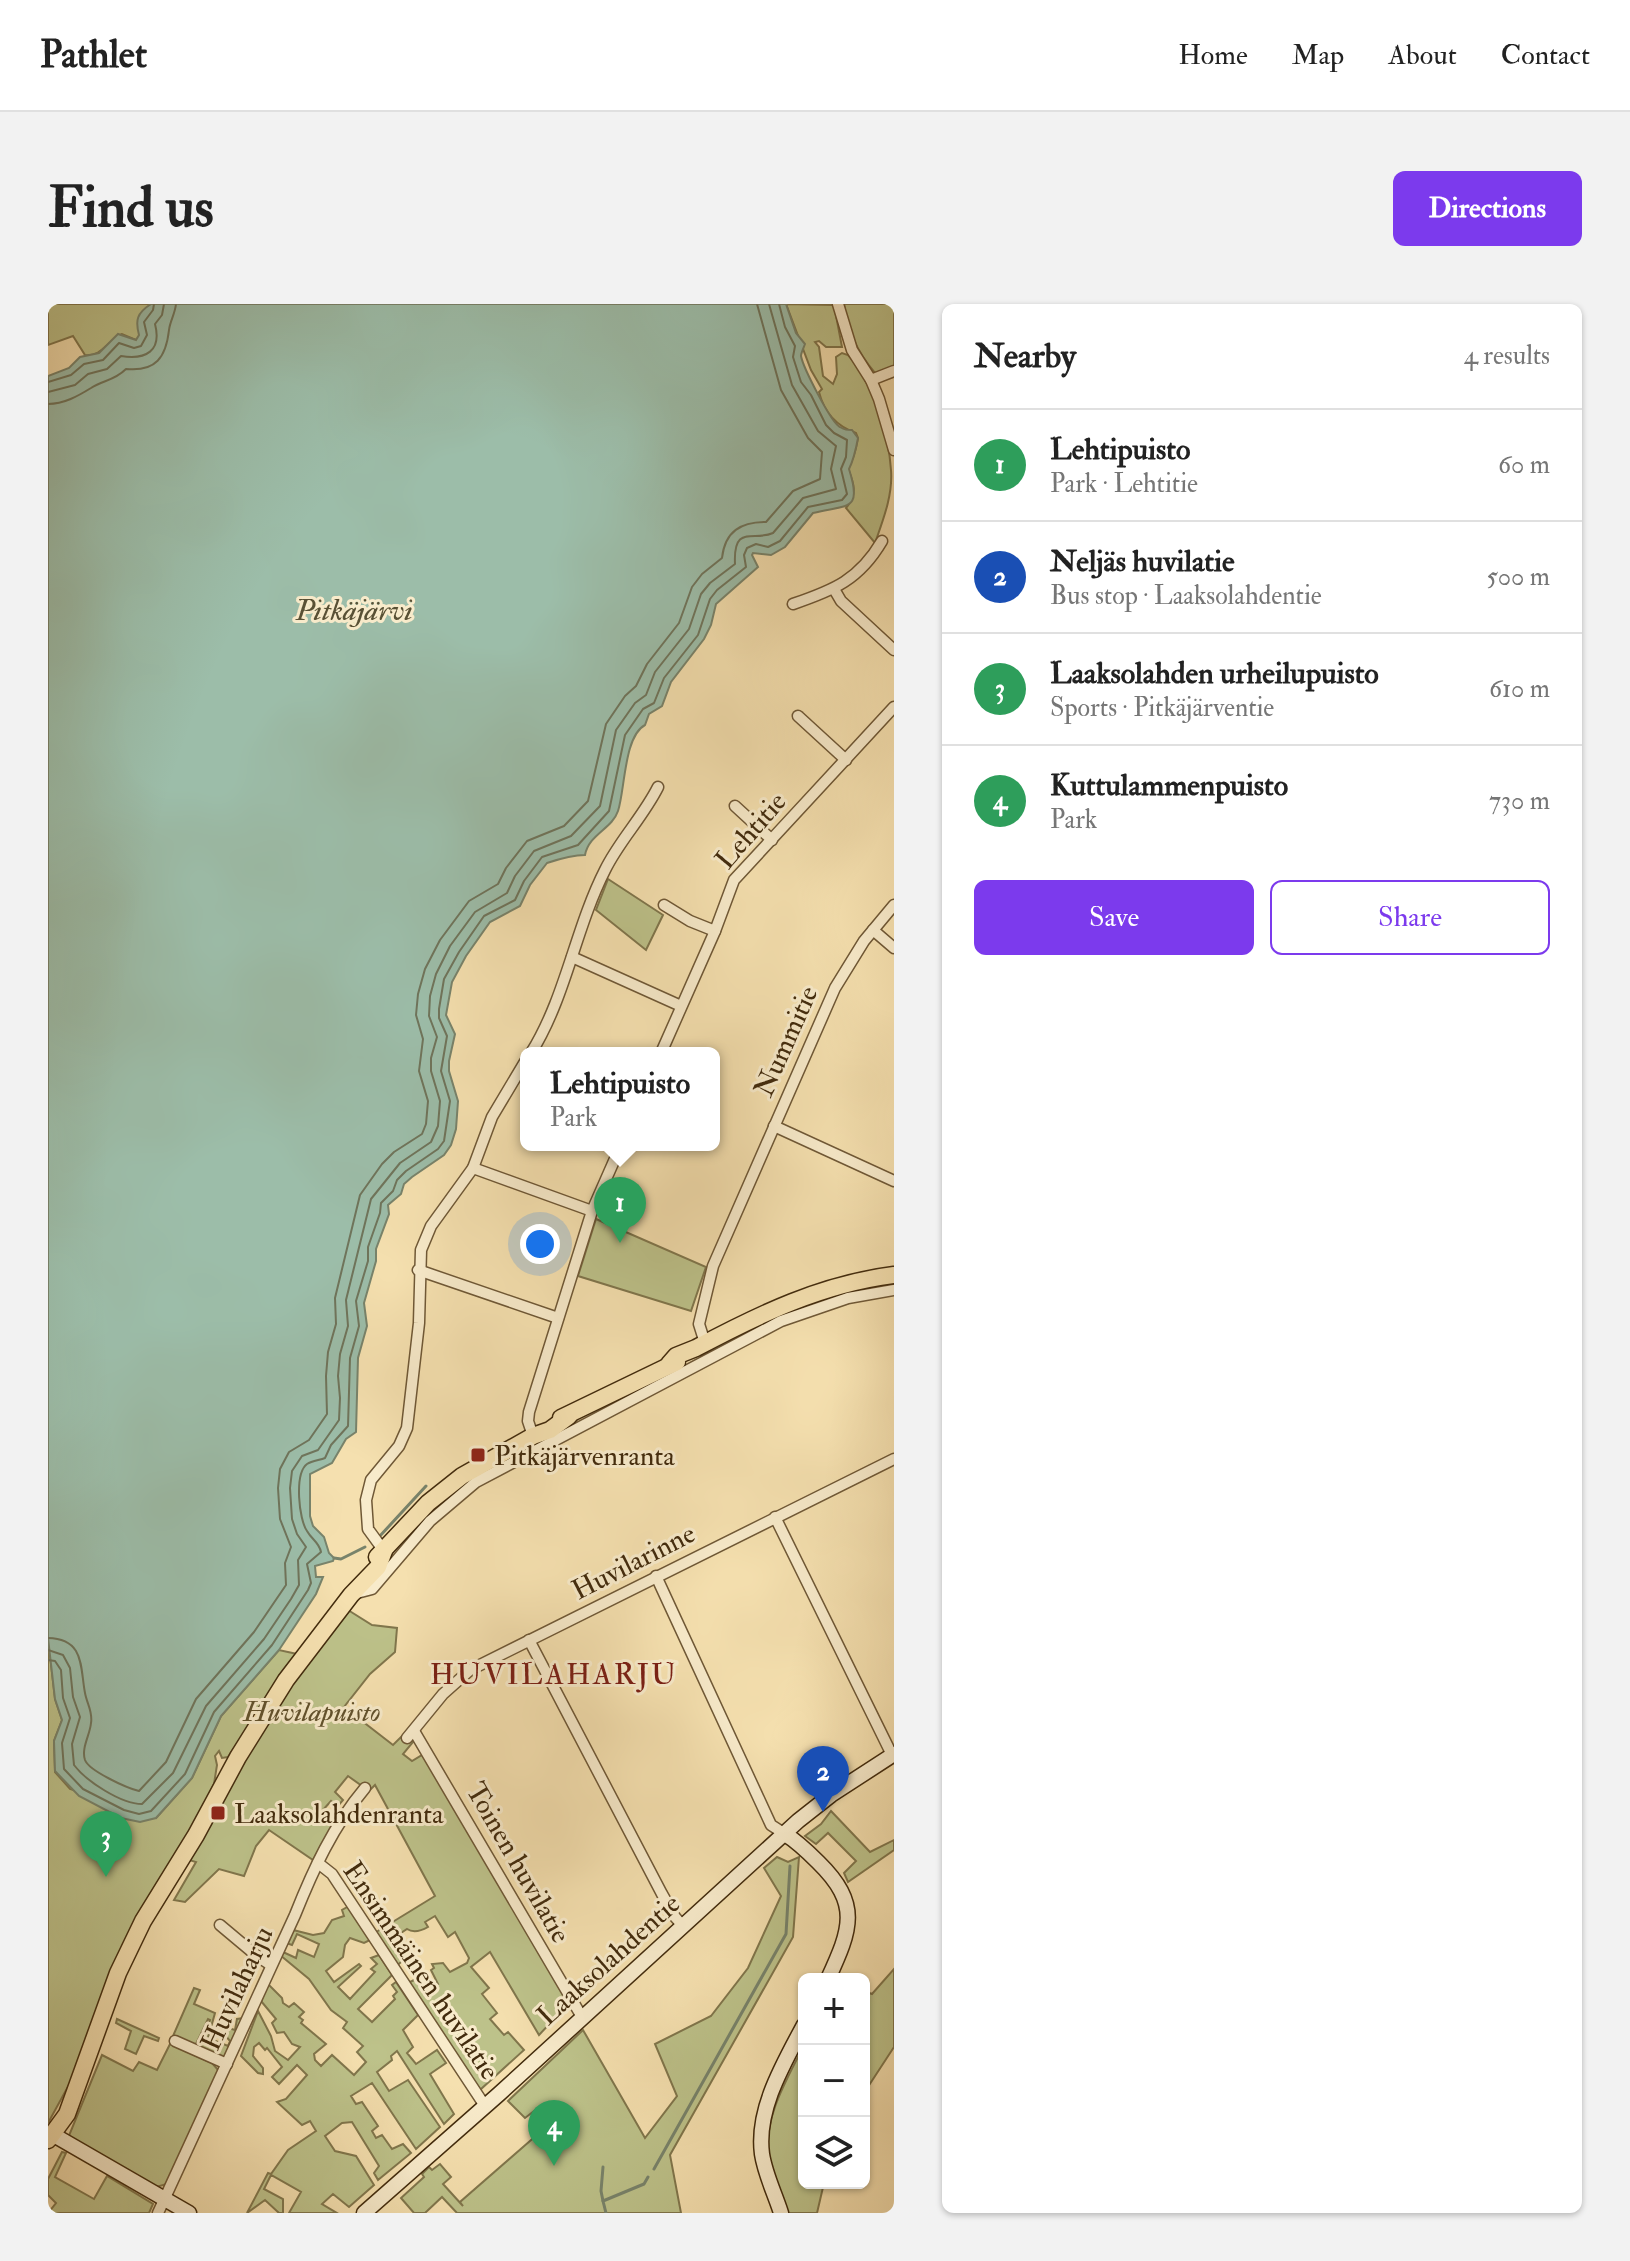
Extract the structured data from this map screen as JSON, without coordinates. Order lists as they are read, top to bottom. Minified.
{"streets":{"street":["Lehtitie","Nummitie","Huvilarinne","Toinen huvilatie","Laaksolahdentie","Ensimmäinen huvilatie","Huvilaharju"]},"crossings":[["Huvilarinne","Toinen huvilatie"],["Toinen huvilatie","Laaksolahdentie"],["Laaksolahdentie","Ensimmäinen huvilatie"],["Ensimmäinen huvilatie","Huvilaharju"]],"districts":["HUVILAHARJU"],"water":["Pitkäjärvi"],"parks":["Huvilapuisto"],"places":{"transit":["Pitkäjärvenranta","Laaksolahdenranta"]},"page":{"header":"Pathlet","nav":["Home","Map","About","Contact"],"buttons":["Directions",["Save","Share"]],"title":"Find us","heading":["Nearby","4 results"],"list":[{"mark":"1","name":"Lehtipuisto","note":"Park · Lehtitie","value":"60 m"},{"mark":"2","name":"Neljäs huvilatie","note":"Bus stop · Laaksolahdentie","value":"500 m"},{"mark":"3","name":"Laaksolahden urheilupuisto","note":"Sports · Pitkäjärventie","value":"610 m"},{"mark":"4","name":"Kuttulammenpuisto","note":"Park","value":"730 m"}],"popup":["Lehtipuisto","Park"],"pins":["1","2","3","4"],"map_buttons":["+","−"]}}
